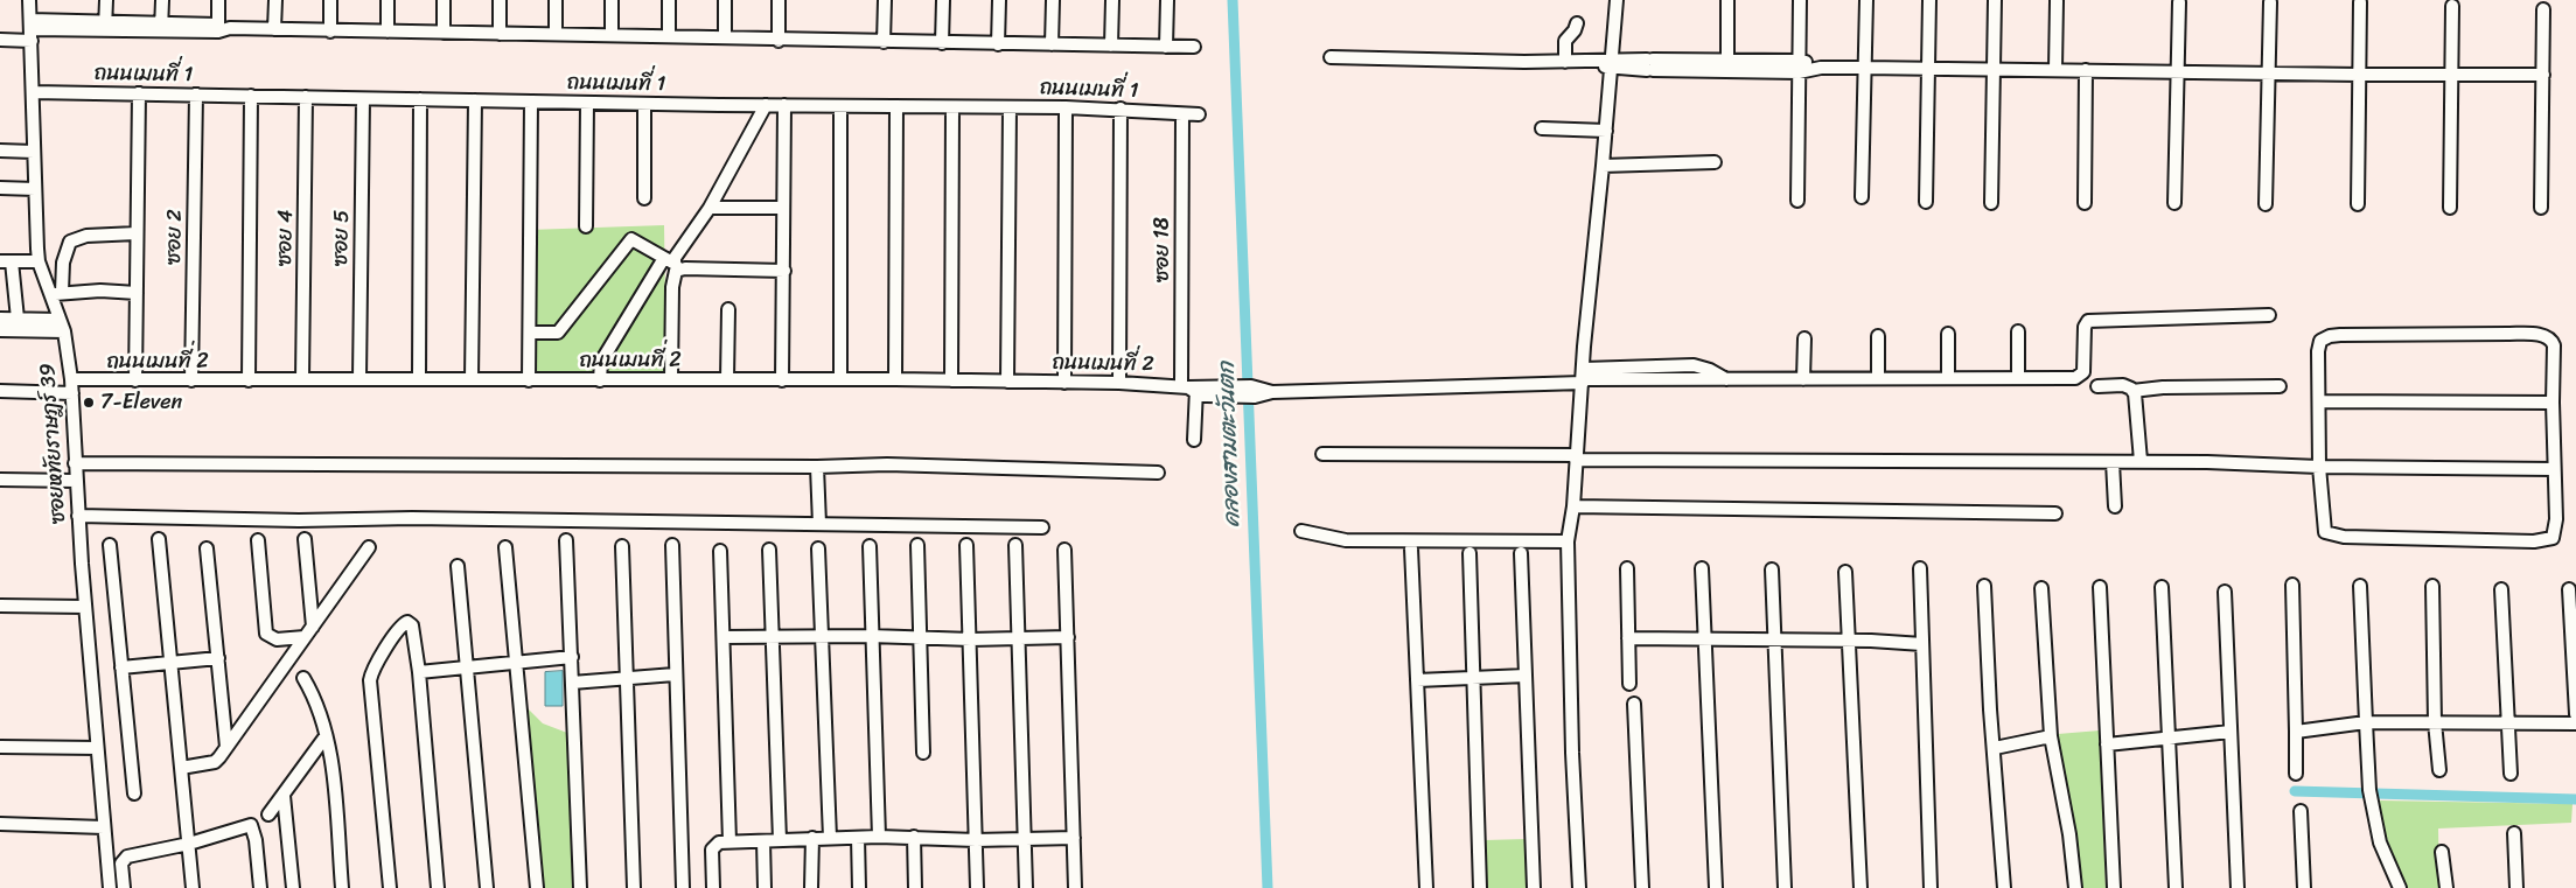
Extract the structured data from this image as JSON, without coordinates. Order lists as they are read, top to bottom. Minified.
{"streets":{"street":["ถนนเมนที่ 1","ซอย 2","ซอย 4","ซอย 5","ซอย 18","ถนนเมนที่ 2","ซอยหทัยราษฎร์ 39"]},"crossings":[["ถนนเมนที่ 1","ซอย 2"],["ถนนเมนที่ 1","ซอย 4"],["ถนนเมนที่ 1","ซอย 5"],["ถนนเมนที่ 1","ซอย 18"],["ถนนเมนที่ 1","ซอยหทัยราษฎร์ 39"],["ซอย 2","ถนนเมนที่ 2"],["ซอย 4","ถนนเมนที่ 2"],["ซอย 5","ถนนเมนที่ 2"],["ซอย 18","ถนนเมนที่ 2"],["ถนนเมนที่ 2","ซอยหทัยราษฎร์ 39"]],"water":["คลองสามตะวันตก"],"places":["7-Eleven"]}
